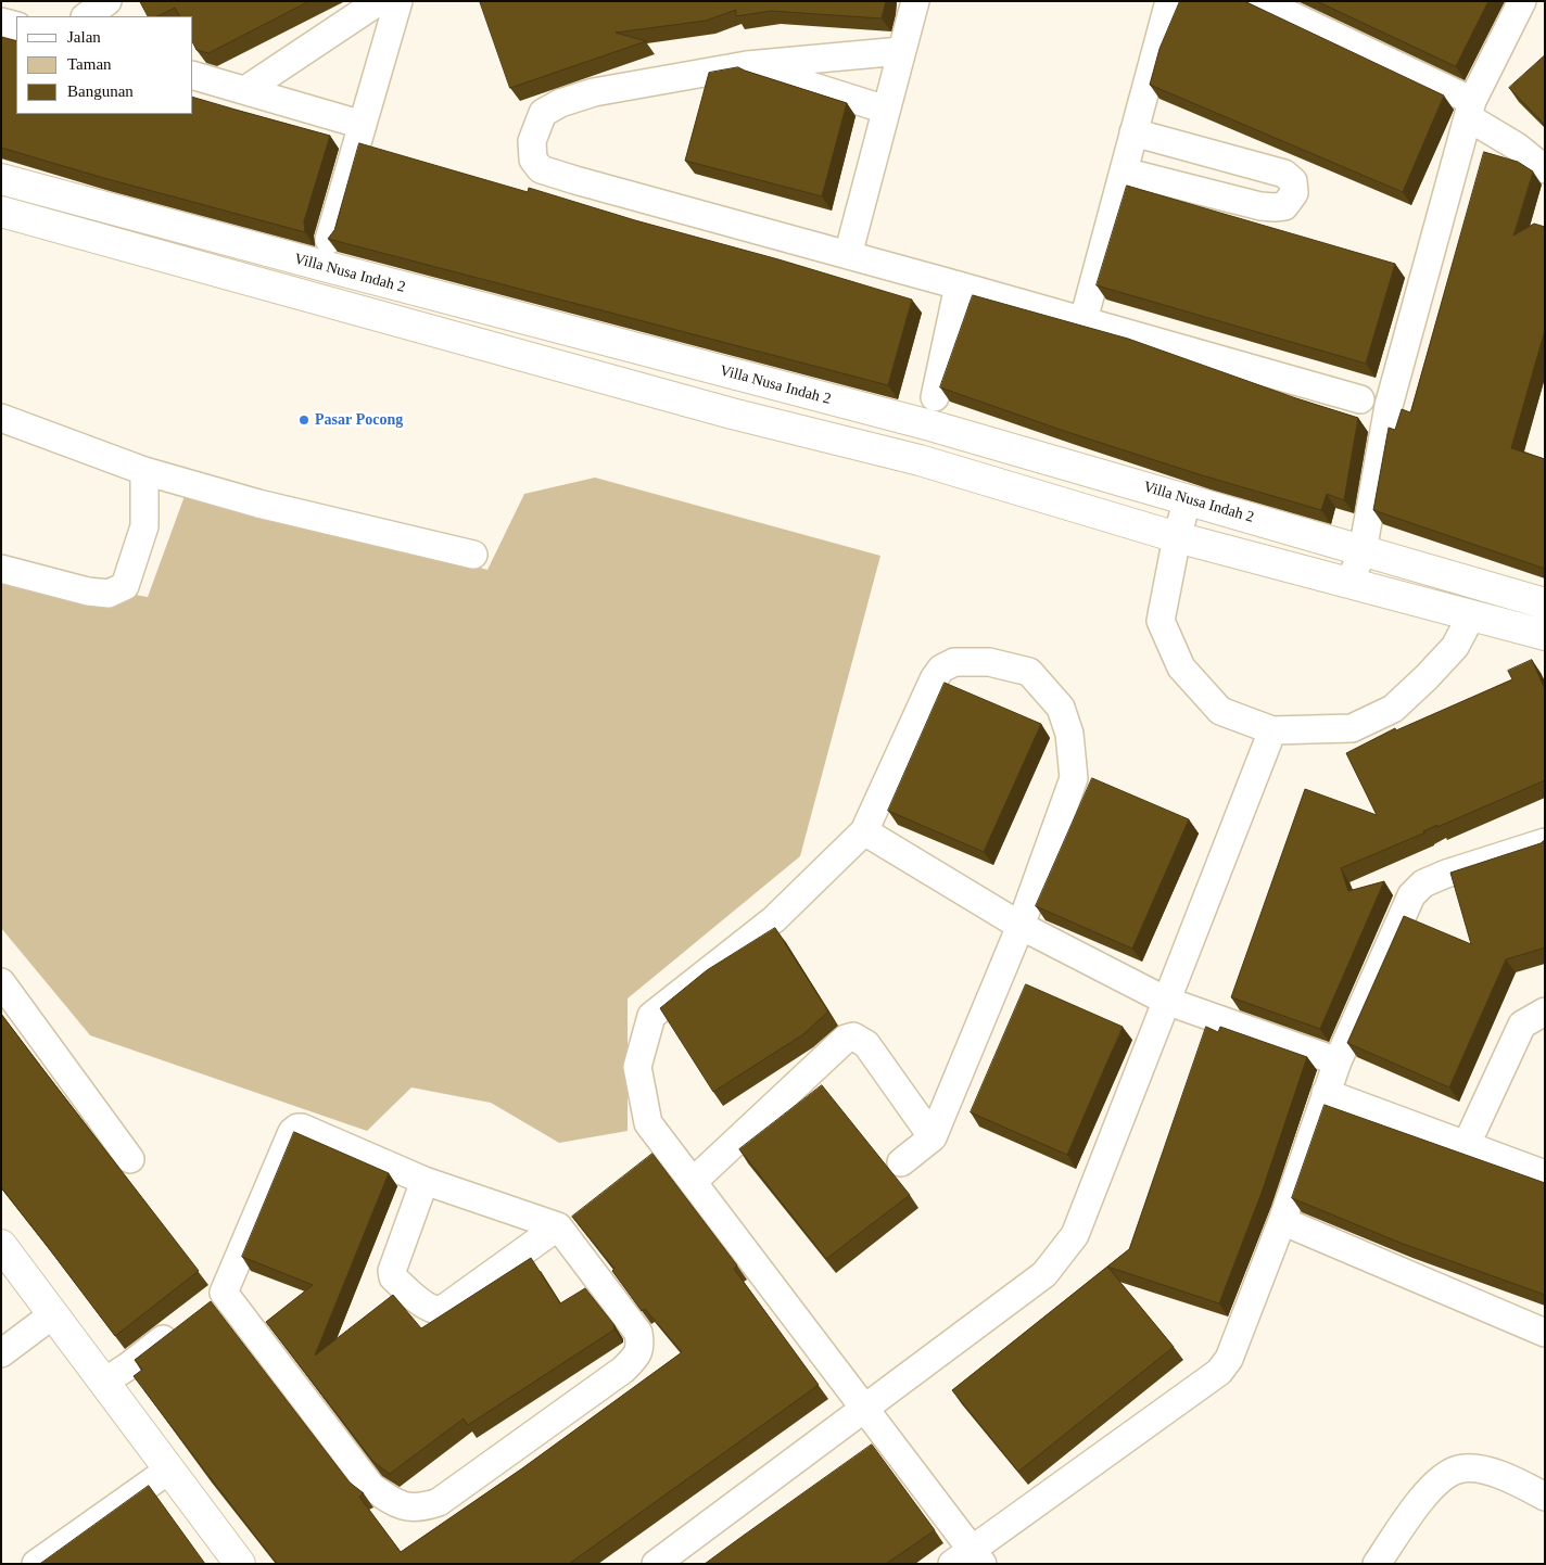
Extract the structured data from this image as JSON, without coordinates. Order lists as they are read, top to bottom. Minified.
{"streets":{"main road":["Villa Nusa Indah 2"]},"places":["Pasar Pocong"],"legend":["Jalan","Taman","Bangunan"]}
